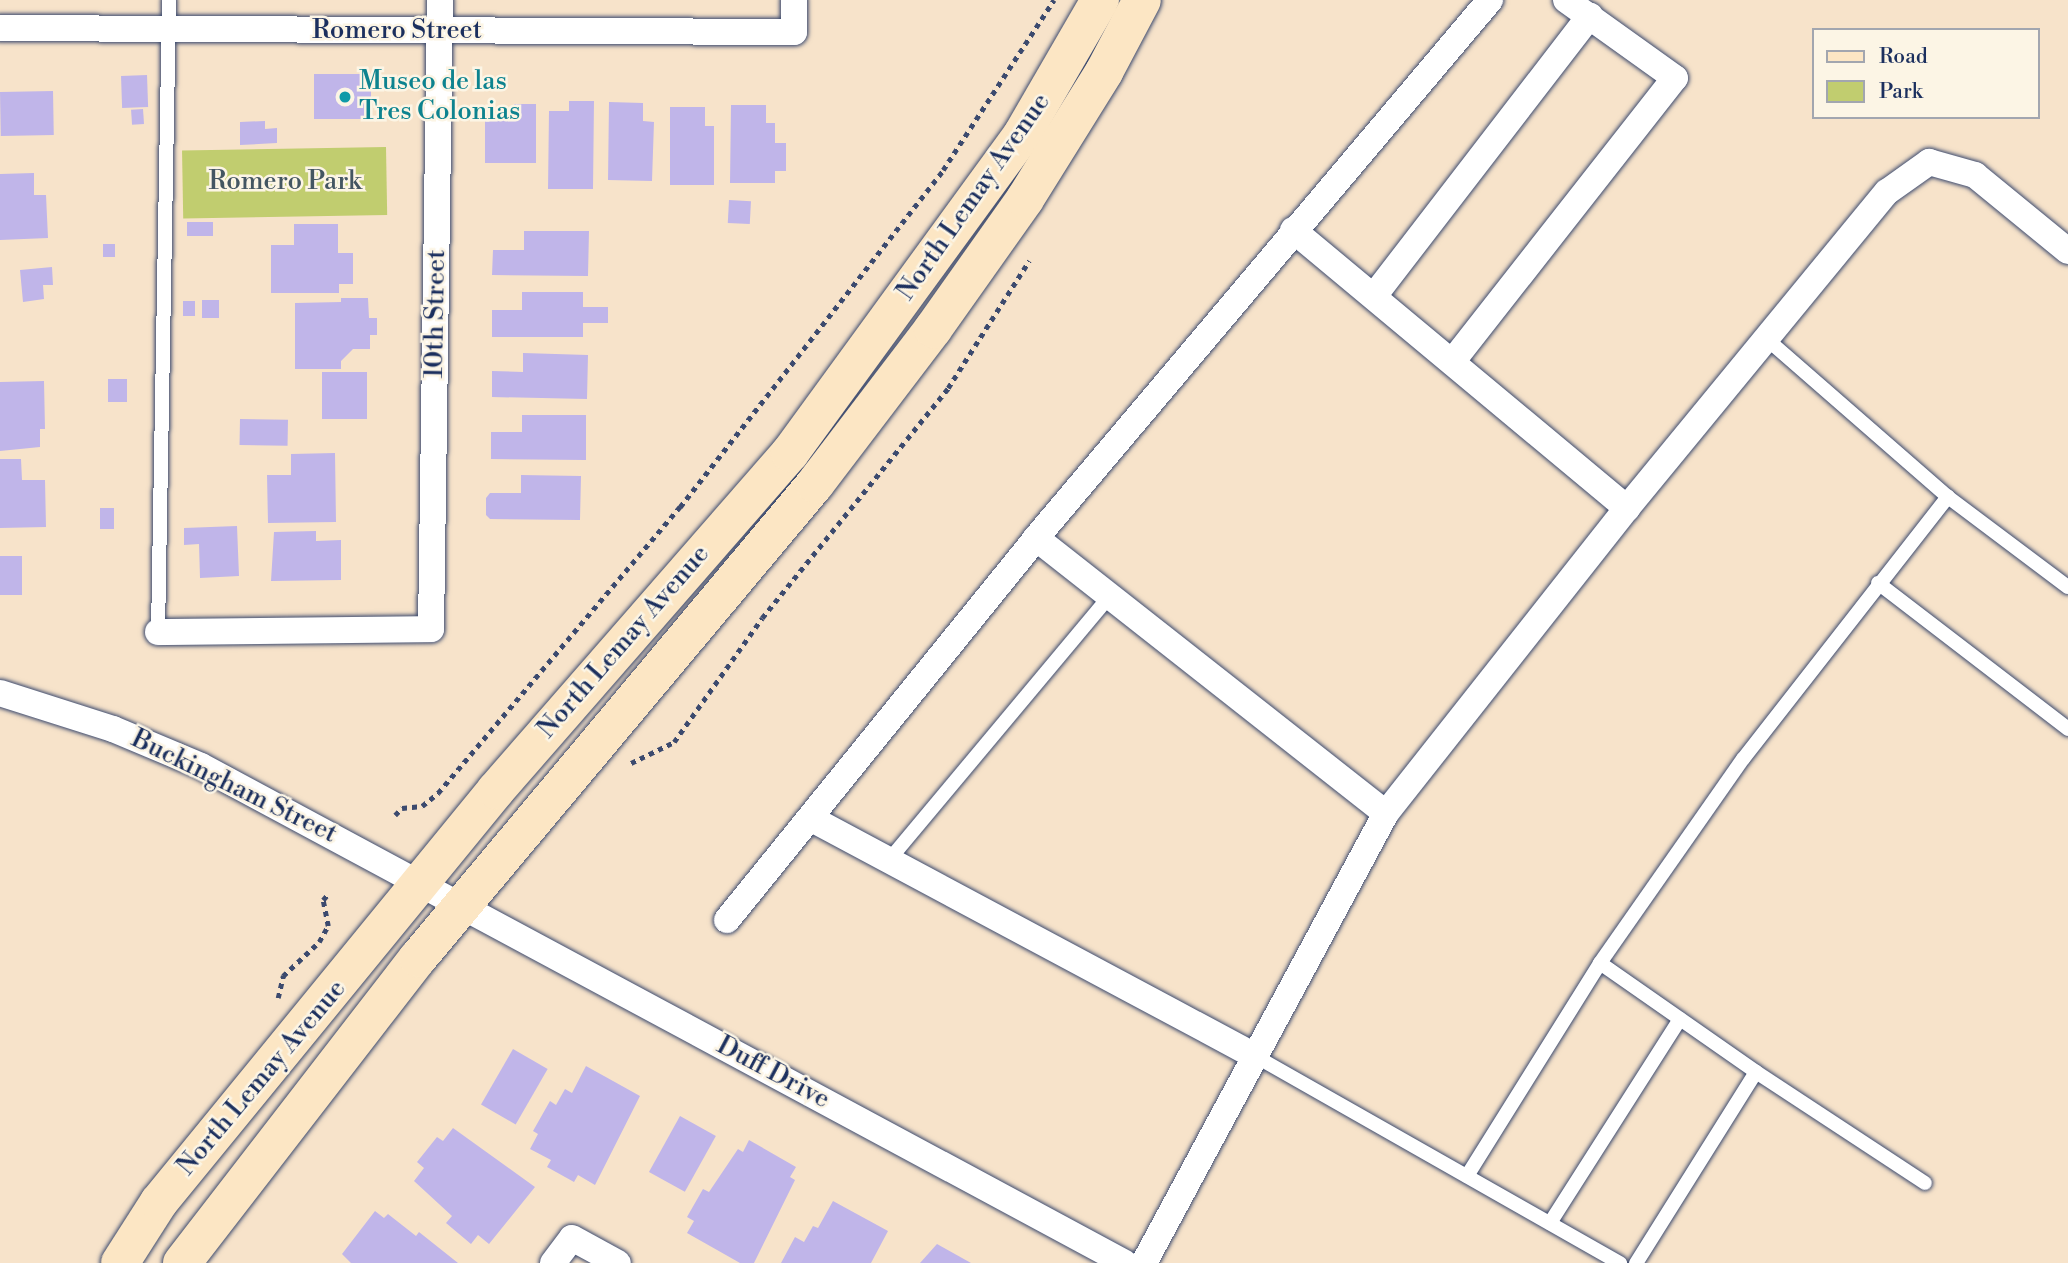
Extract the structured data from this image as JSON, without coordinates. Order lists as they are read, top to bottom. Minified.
{"streets":{"main road":["North Lemay Avenue"],"street":["Romero Street","10th Street","Buckingham Street","Duff Drive"]},"crossings":[["Romero Street","10th Street"],["North Lemay Avenue","Buckingham Street"],["North Lemay Avenue","Duff Drive"],["Buckingham Street","Duff Drive"]],"parks":["Romero Park"],"places":["Museo de las Tres Colonias"],"legend":["Road","Park"]}
